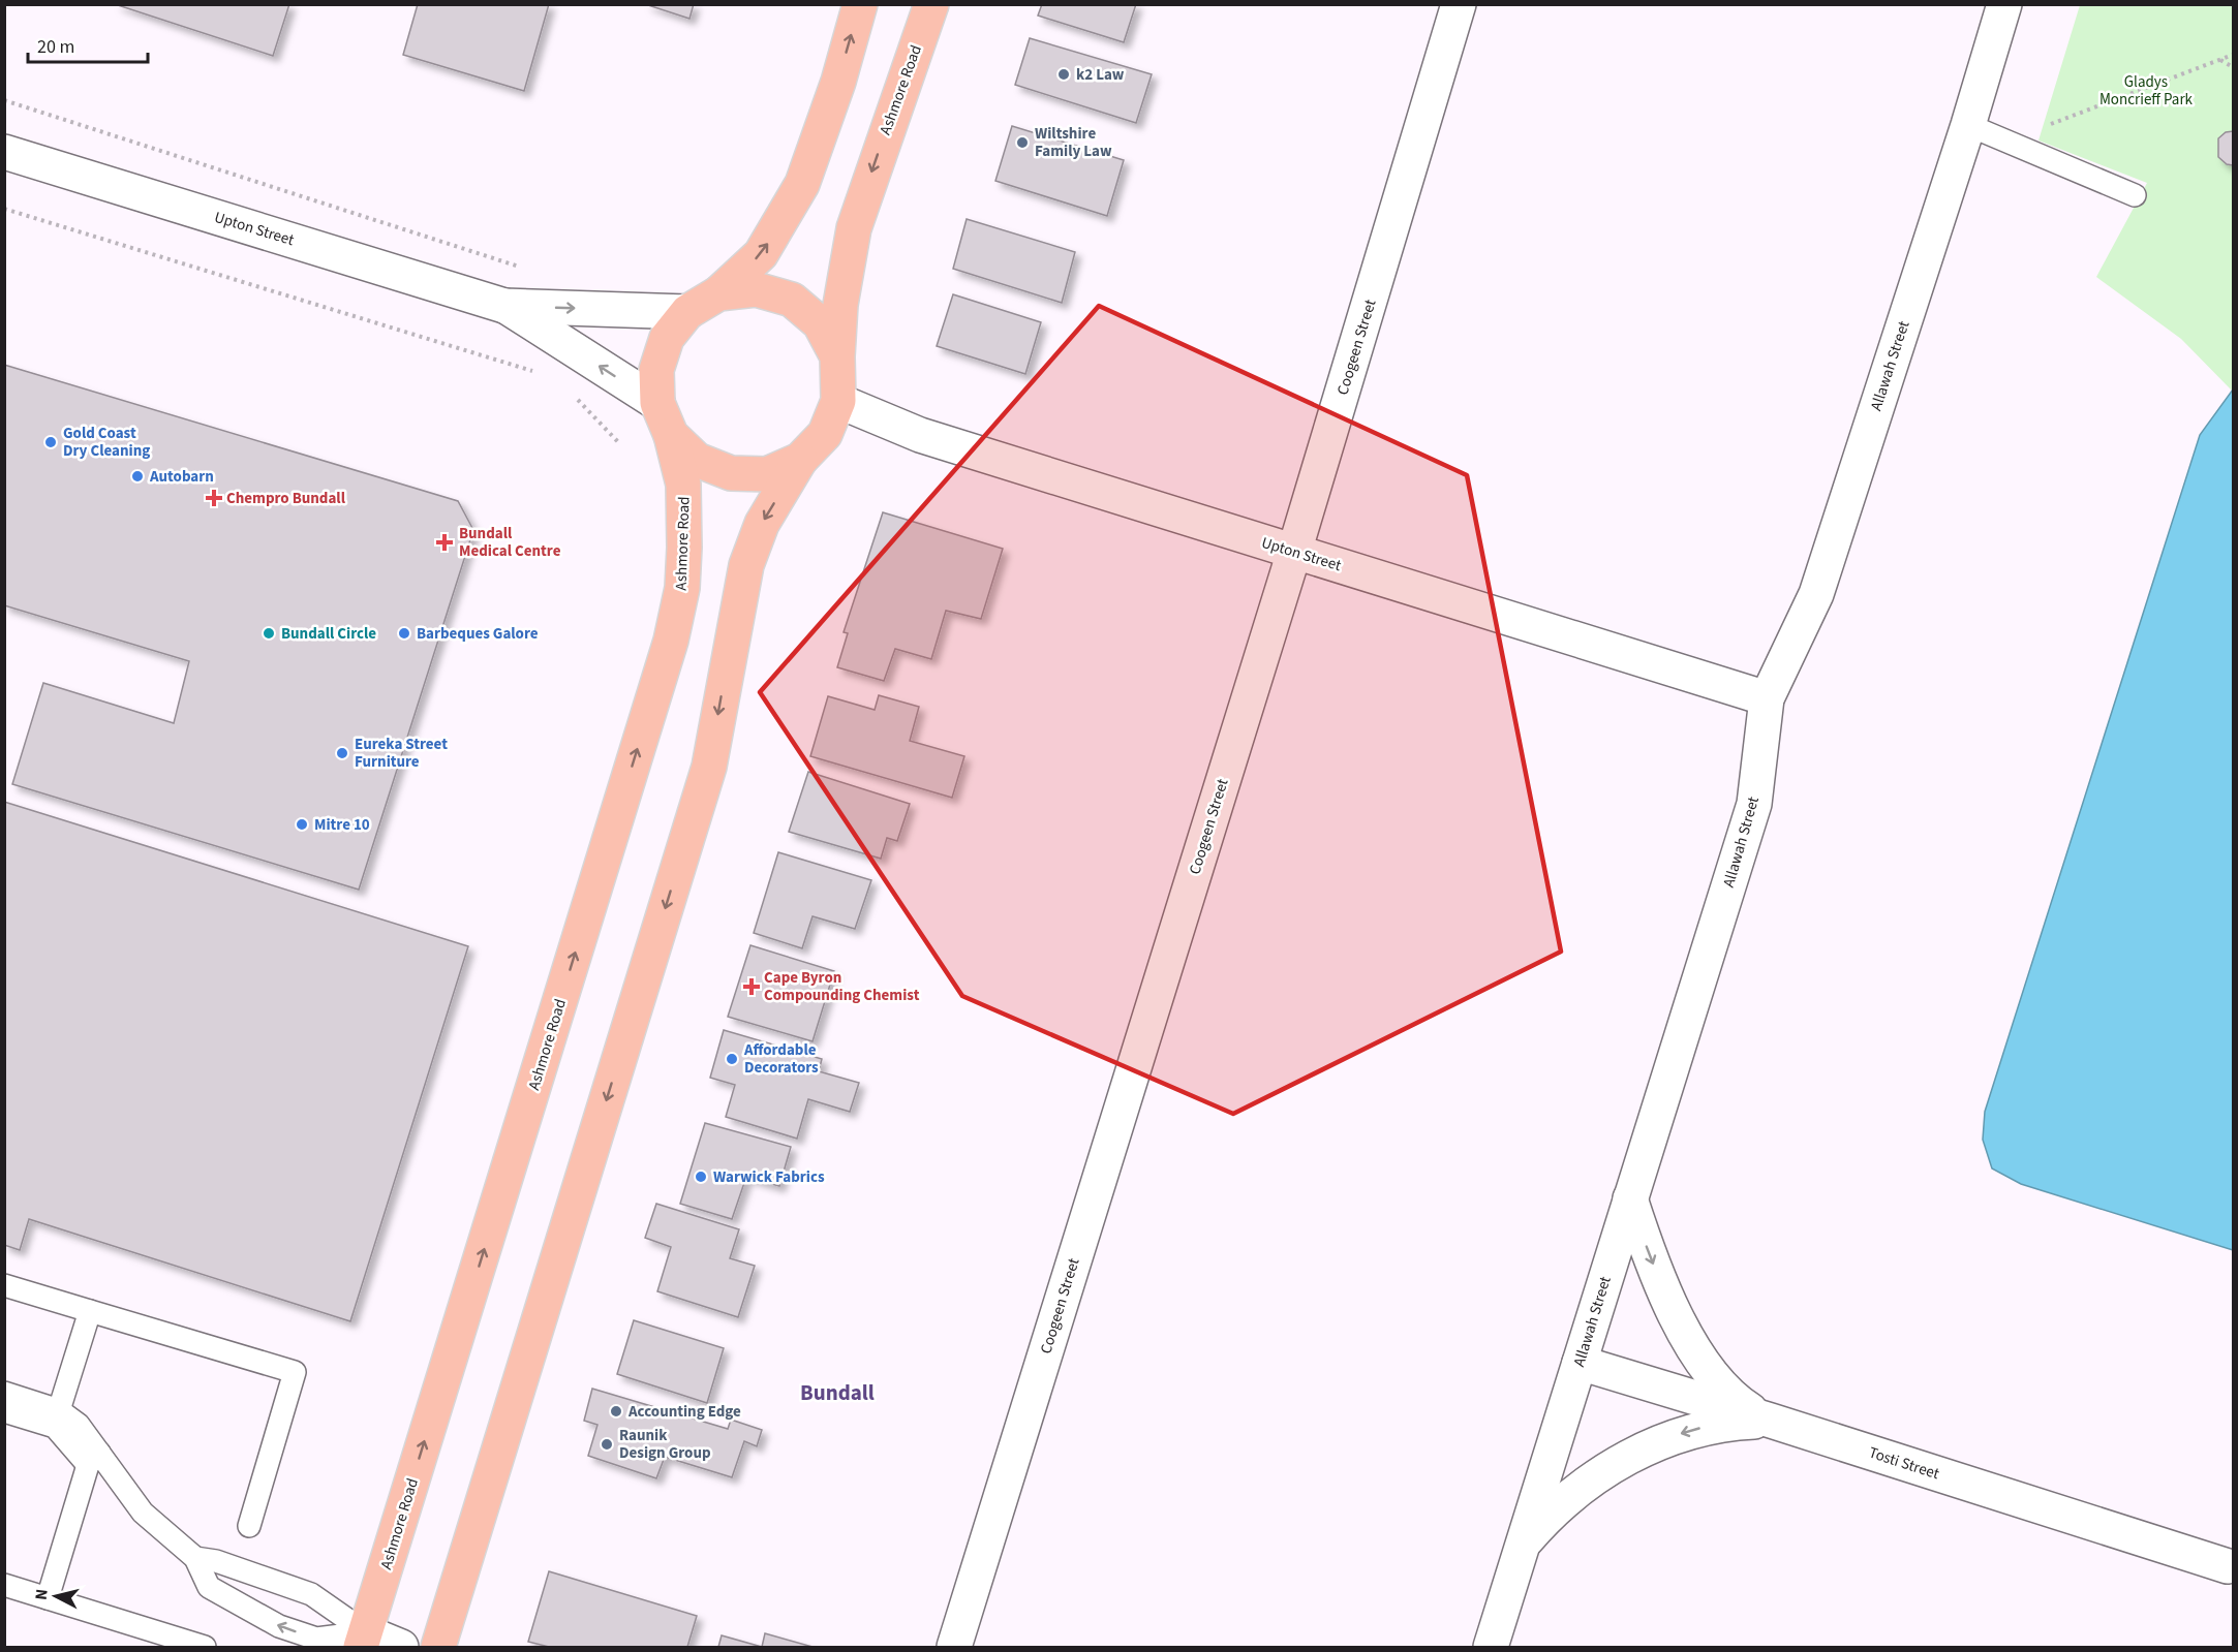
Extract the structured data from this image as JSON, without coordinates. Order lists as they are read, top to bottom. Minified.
{"streets":{"main road":["Ashmore Road"],"street":["Upton Street","Coogeen Street","Allawah Street","Tosti Street"]},"crossings":[["Ashmore Road","Upton Street"],["Upton Street","Coogeen Street"],["Upton Street","Allawah Street"],["Allawah Street","Tosti Street"]],"districts":["Bundall"],"parks":["Gladys Moncrieff Park"],"places":{"other":["k2 Law","Wiltshire Family Law","Gold Coast Dry Cleaning","Autobarn","Bundall Circle","Barbeques Galore","Eureka Street Furniture","Mitre 10","Affordable Decorators","Warwick Fabrics","Accounting Edge","Raunik Design Group"],"health":["Chempro Bundall","Bundall Medical Centre","Cape Byron Compounding Chemist"]},"scale_bar":"20 m","north":"left"}
